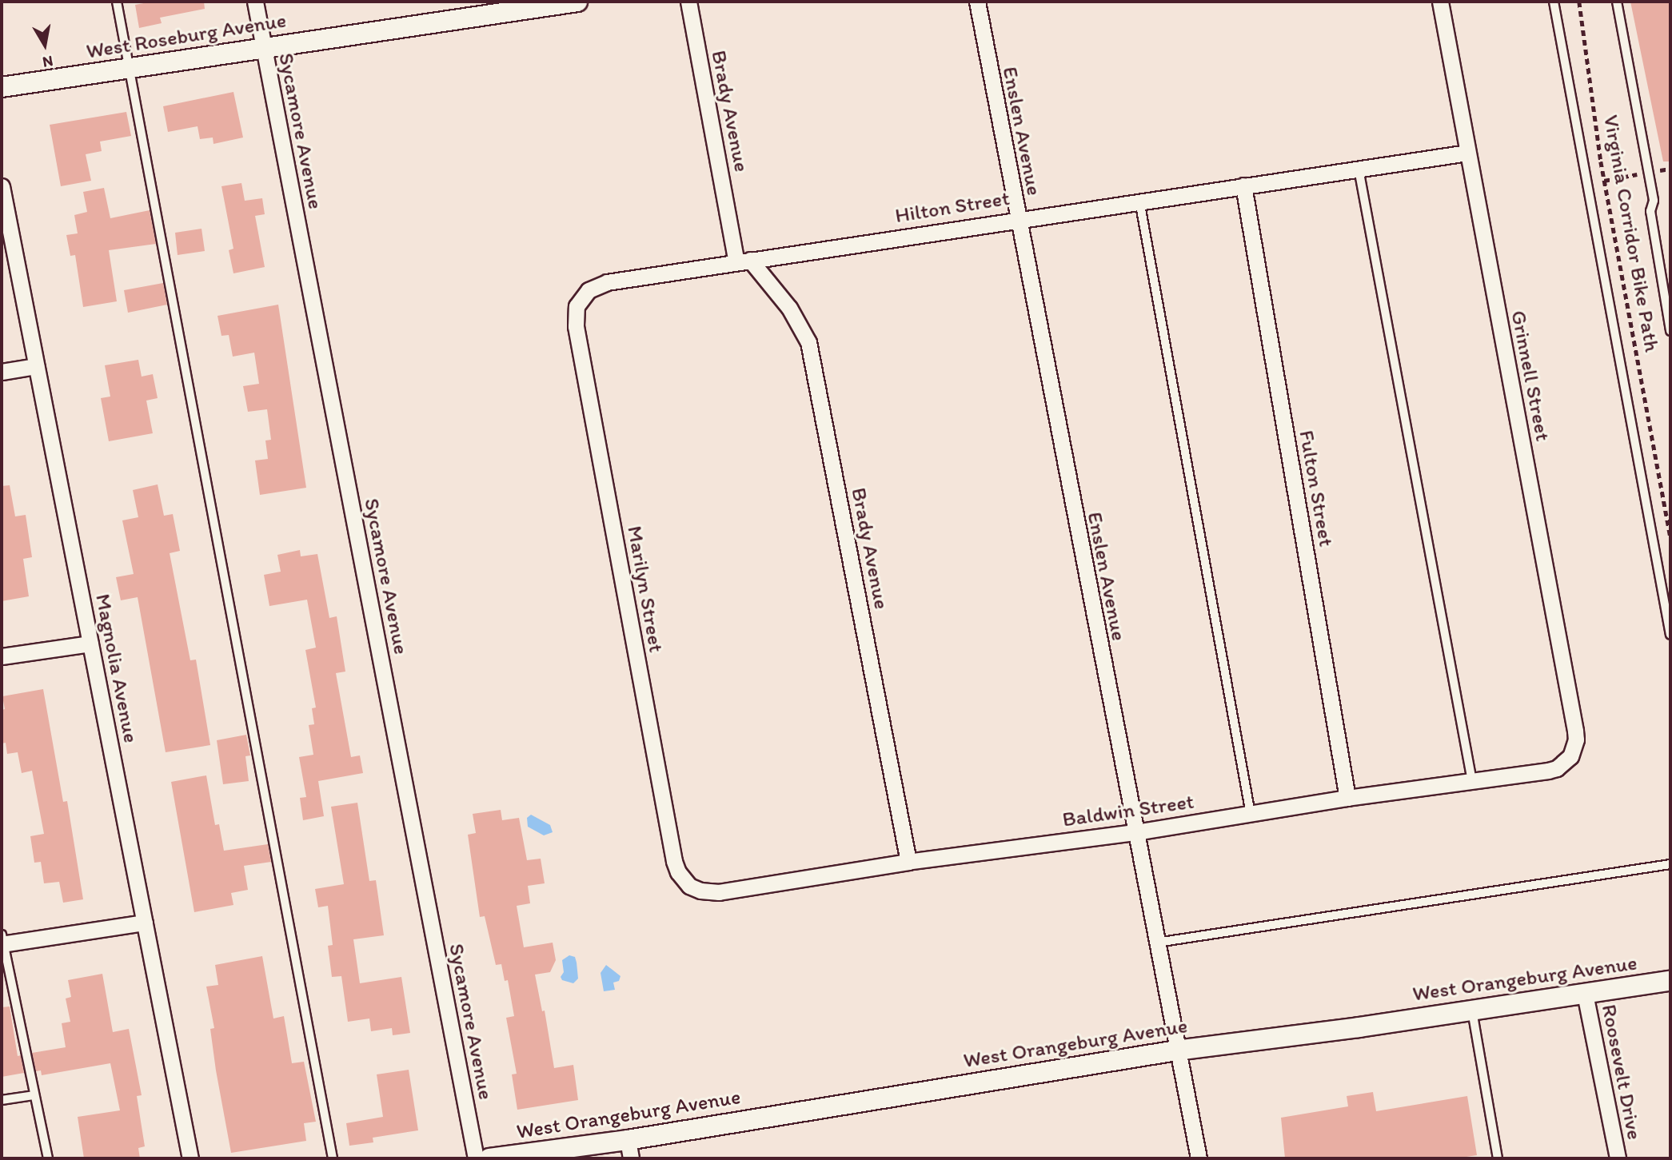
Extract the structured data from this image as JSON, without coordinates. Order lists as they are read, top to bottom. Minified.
{"streets":{"street":["West Roseburg Avenue","Brady Avenue","Sycamore Avenue","Enslen Avenue","Hilton Street","Grinnell Street","Fulton Street","Marilyn Street","Magnolia Avenue","Baldwin Street","West Orangeburg Avenue","Roosevelt Drive"],"path":["Virginia Corridor Bike Path"]},"crossings":[["West Roseburg Avenue","Sycamore Avenue"],["Brady Avenue","Hilton Street"],["Brady Avenue","Baldwin Street"],["Enslen Avenue","Hilton Street"],["Enslen Avenue","Baldwin Street"],["Enslen Avenue","West Orangeburg Avenue"],["Hilton Street","Grinnell Street"],["Hilton Street","Fulton Street"],["Hilton Street","Marilyn Street"],["Grinnell Street","Baldwin Street"],["Fulton Street","Baldwin Street"],["Marilyn Street","Baldwin Street"],["West Orangeburg Avenue","Roosevelt Drive"]],"north":"bottom"}
